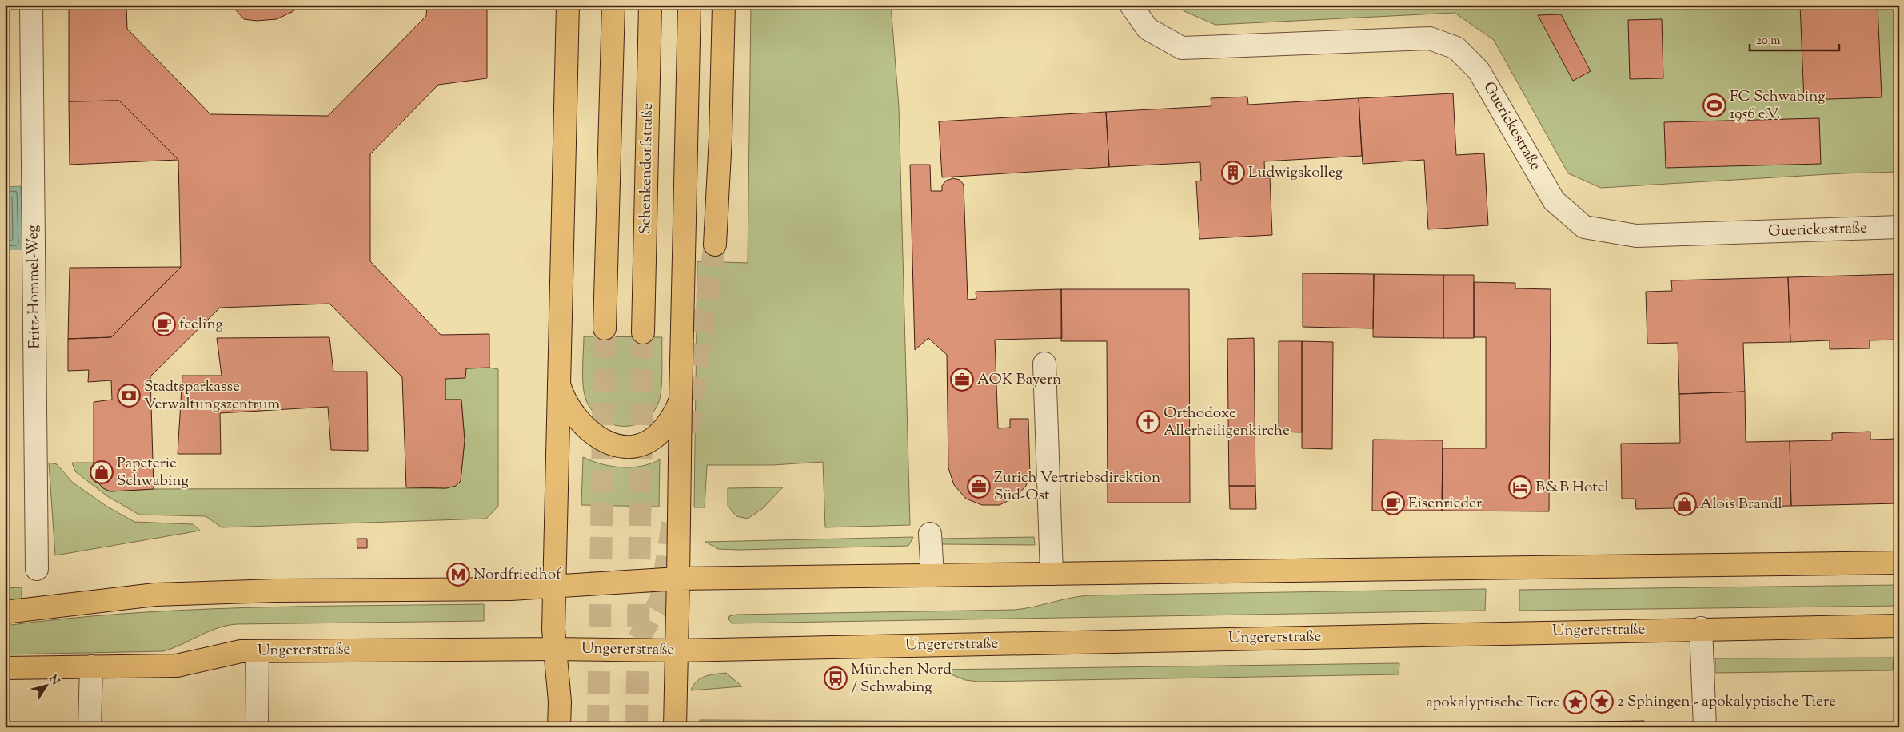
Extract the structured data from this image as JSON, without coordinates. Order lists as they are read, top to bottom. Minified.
{"streets":{"main road":["Schenkendorfstraße","Ungererstraße"],"street":["Guerickestraße","Fritz-Hommel-Weg"]},"places":{"sports":["FC Schwabing 1956 e.V."],"building":["Ludwigskolleg"],"cafe":["feeling","Eisenrieder"],"office":["AOK Bayern","Zurich Vertriebsdirektion Süd-Ost"],"bank":["Stadtsparkasse Verwaltungszentrum"],"church":["Orthodoxe Allerheiligenkirche"],"shop":["Papeterie Schwabing","Alois Brandl"],"hotel":["B&B Hotel"],"metro station":["Nordfriedhof"],"bus stop":["München Nord / Schwabing"],"place":["2 Sphingen - apokalyptische Tiere","apokalyptische Tiere"]},"scale_bar":"20 m","north":"top right"}
